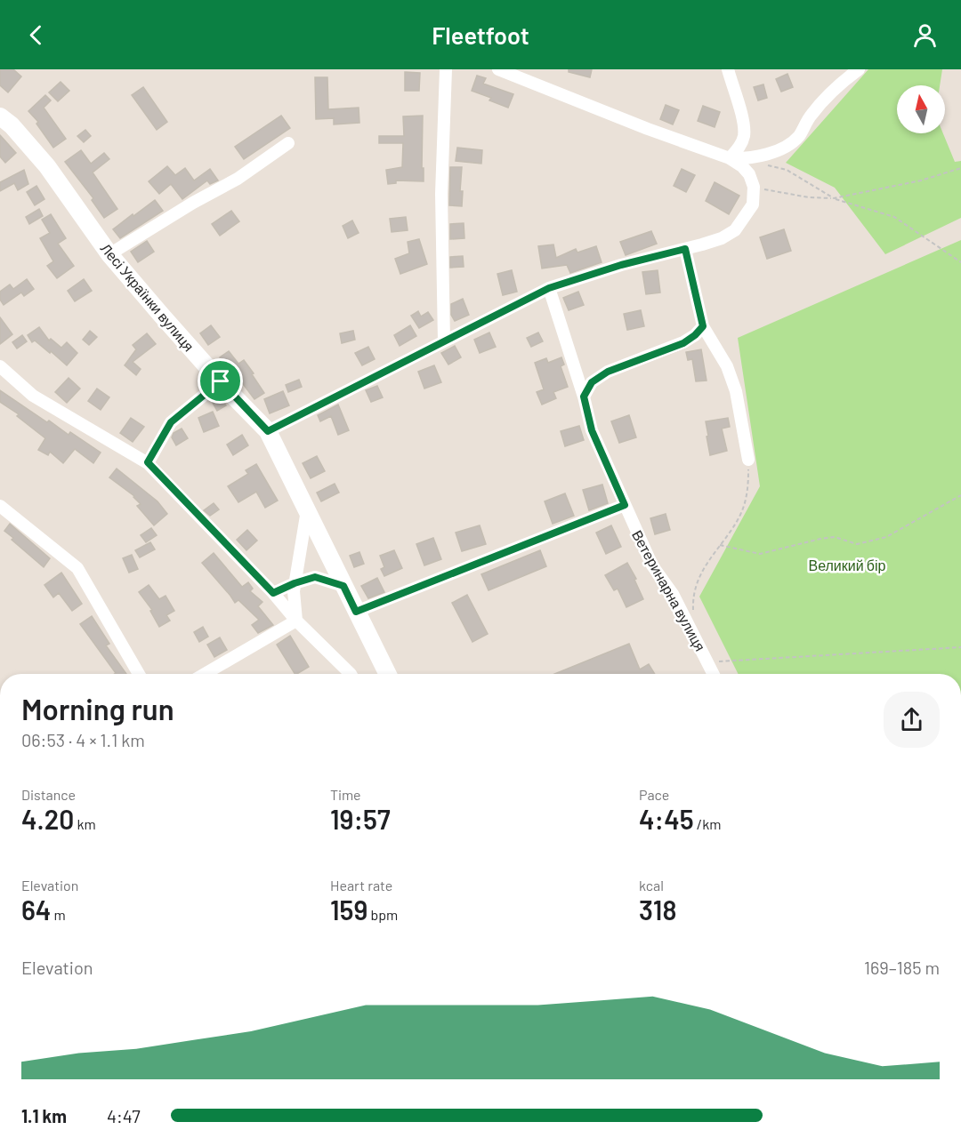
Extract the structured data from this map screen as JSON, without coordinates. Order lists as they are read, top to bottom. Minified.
{"streets":{"street":["Лесі Українки вулиця","Ветеринарна вулиця"]},"parks":["Великий бір"],"north":"top","page":{"header":"Fleetfoot","heading":["Morning run","06:53 · 4 × 1.1 km"],"stats":[["Distance","4.20 km"],["Time","19:57"],["Pace","4:45 /km"],["Elevation","64 m"],["Heart rate","159 bpm"],["kcal","318"]],"chart":["Elevation","169–185 m"],"list":[{"name":"1.1 km","note":"4:47"}]}}
